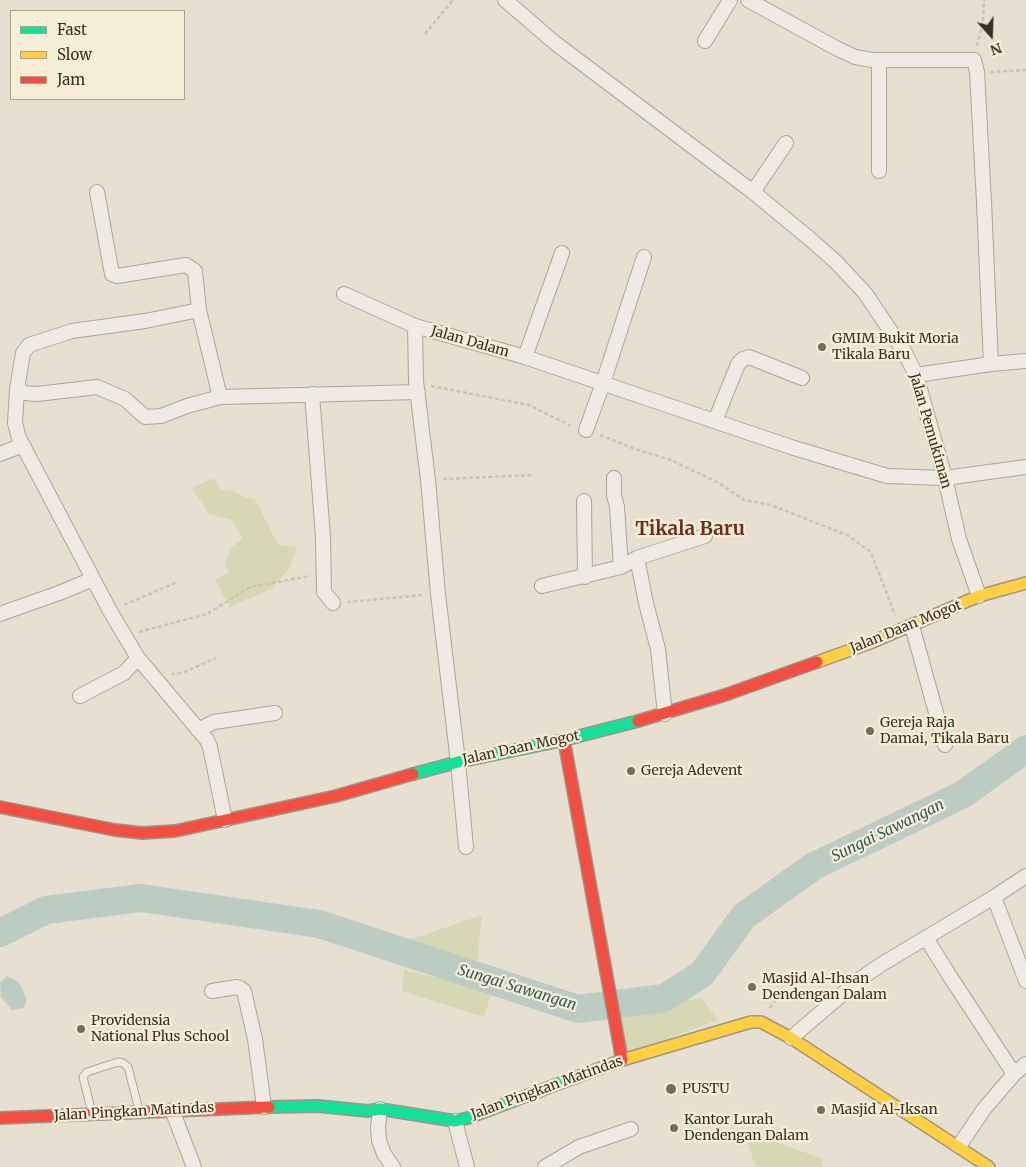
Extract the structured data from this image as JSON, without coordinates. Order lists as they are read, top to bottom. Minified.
{"streets":{"street":["Jalan Dalam","Jalan Pemukiman","Jalan Daan Mogot","Jalan Pingkan Matindas"]},"crossings":[["Jalan Dalam","Jalan Pemukiman"],["Jalan Dalam","Jalan Daan Mogot"],["Jalan Pemukiman","Jalan Daan Mogot"]],"districts":["Tikala Baru"],"water":["Sungai Sawangan"],"places":["GMIM Bukit Moria Tikala Baru","Gereja Raja Damai, Tikala Baru","Gereja Adevent","Masjid Al-Ihsan Dendengan Dalam","Providensia National Plus School","PUSTU","Masjid Al-Iksan","Kantor Lurah Dendengan Dalam"],"legend":["Fast","Slow","Jam"],"north":"bottom"}
